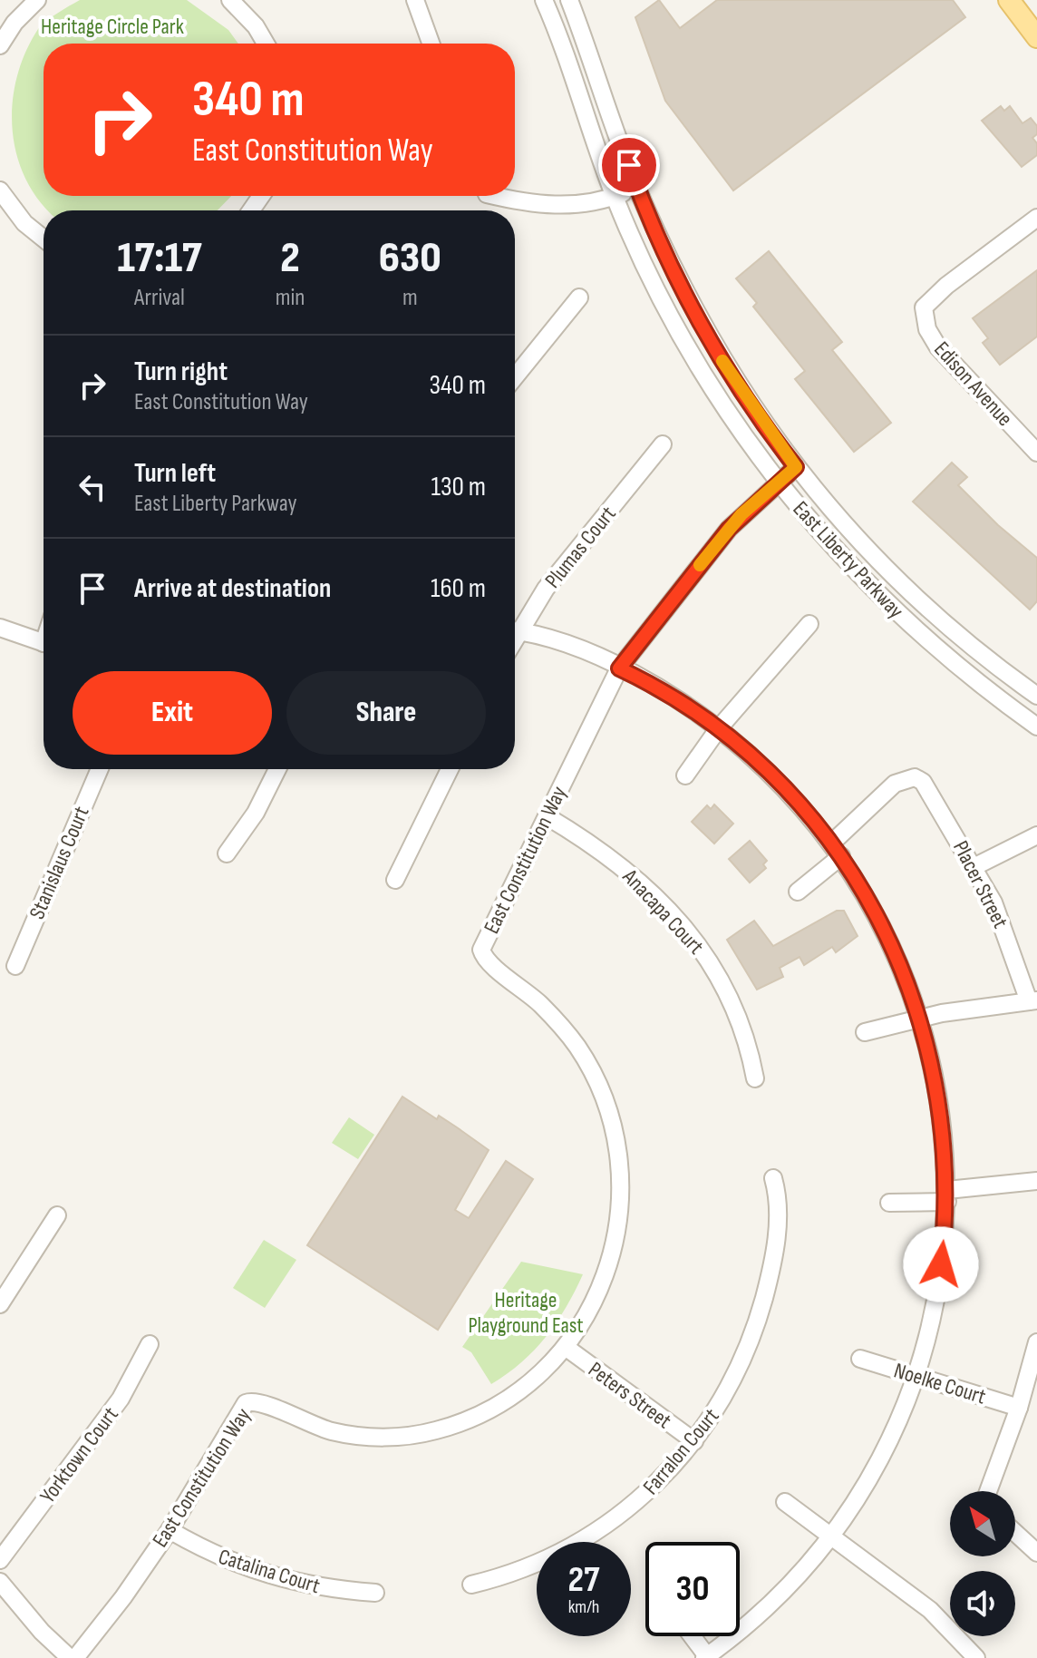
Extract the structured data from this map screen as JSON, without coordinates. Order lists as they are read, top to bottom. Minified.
{"streets":{"street":["Edison Avenue","Plumas Court","East Liberty Parkway","East Constitution Way","Stanislaus Court","Placer Street","Anacapa Court","Noelke Court","Peters Street","Farralon Court","Yorktown Court","Catalina Court"]},"crossings":[["East Liberty Parkway","East Constitution Way"],["East Constitution Way","Anacapa Court"],["East Constitution Way","Peters Street"],["East Constitution Way","Catalina Court"],["Peters Street","Farralon Court"]],"parks":["Heritage Circle Park","Heritage Playground East"],"north":"top left","page":{"turn":["340 m","East Constitution Way"],"eta":["17:17","Arrival","2","min","630","m"],"list":[{"name":"Turn right","note":"East Constitution Way","value":"340 m"},{"name":"Turn left","note":"East Liberty Parkway","value":"130 m"},{"name":"Arrive at destination","value":"160 m"}],"buttons":["Exit","Share"],"speed":"27 km/h","limit":"30"}}
